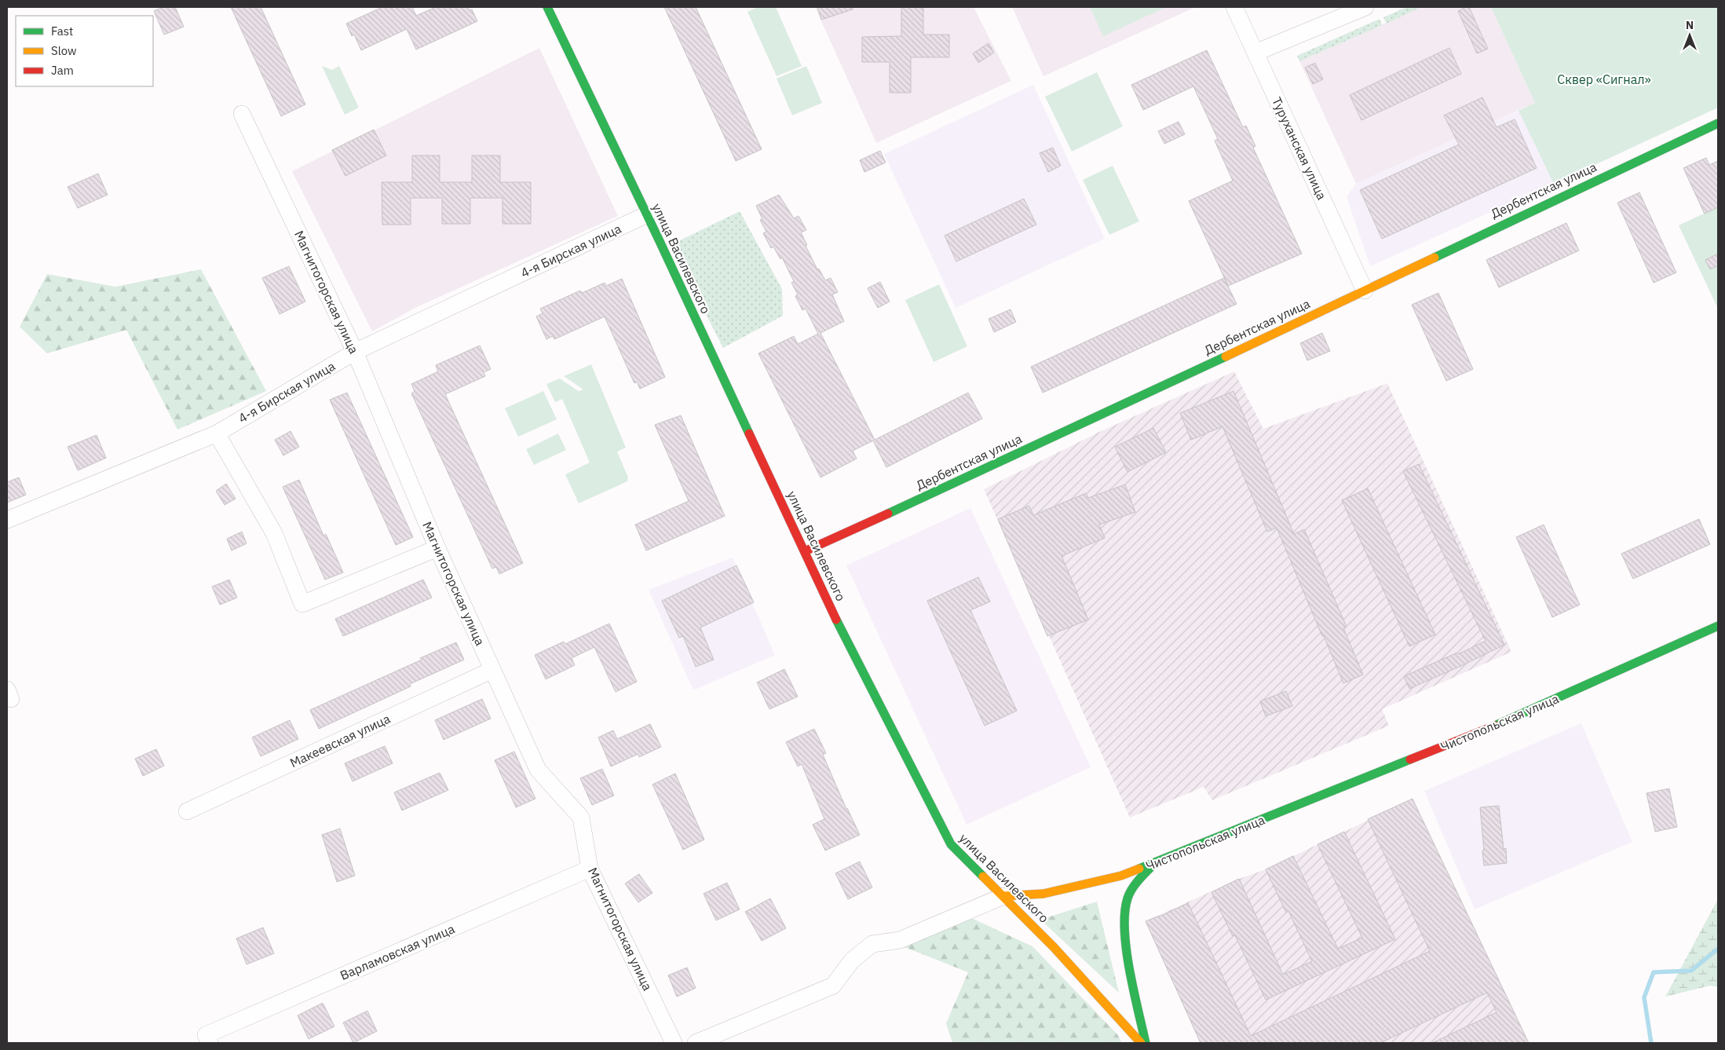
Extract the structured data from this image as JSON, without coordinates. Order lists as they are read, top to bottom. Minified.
{"streets":{"street":["Туруханская улица","Дербентская улица","4-я Бирская улица","улица Василевского","Магнитогорская улица","Чистопольская улица","Макеевская улица","Варламовская улица"]},"crossings":[["Туруханская улица","Дербентская улица"],["Дербентская улица","улица Василевского"],["4-я Бирская улица","улица Василевского"],["4-я Бирская улица","Магнитогорская улица"],["улица Василевского","Чистопольская улица"],["Магнитогорская улица","Макеевская улица"],["Магнитогорская улица","Варламовская улица"]],"parks":["Сквер «Сигнал»"],"legend":["Fast","Slow","Jam"],"north":"top"}
